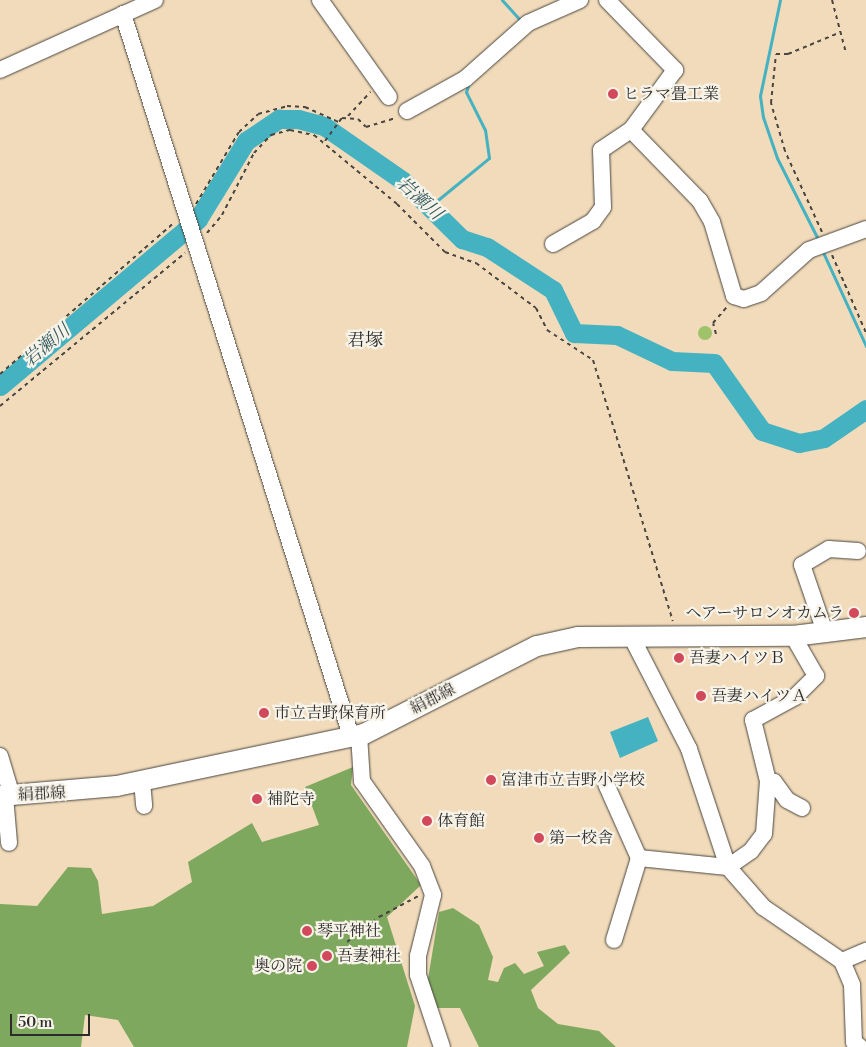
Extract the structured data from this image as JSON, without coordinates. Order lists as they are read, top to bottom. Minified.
{"streets":{"main road":["絹郡線"]},"districts":["君塚"],"water":["岩瀬川"],"places":["ヒラマ畳工業","ヘアーサロンオカムラ","吾妻ハイツＢ","吾妻ハイツＡ","市立吉野保育所","富津市立吉野小学校","補陀寺","体育館","第一校舎","琴平神社","吾妻神社","奥の院"],"scale_bar":"50 m"}
